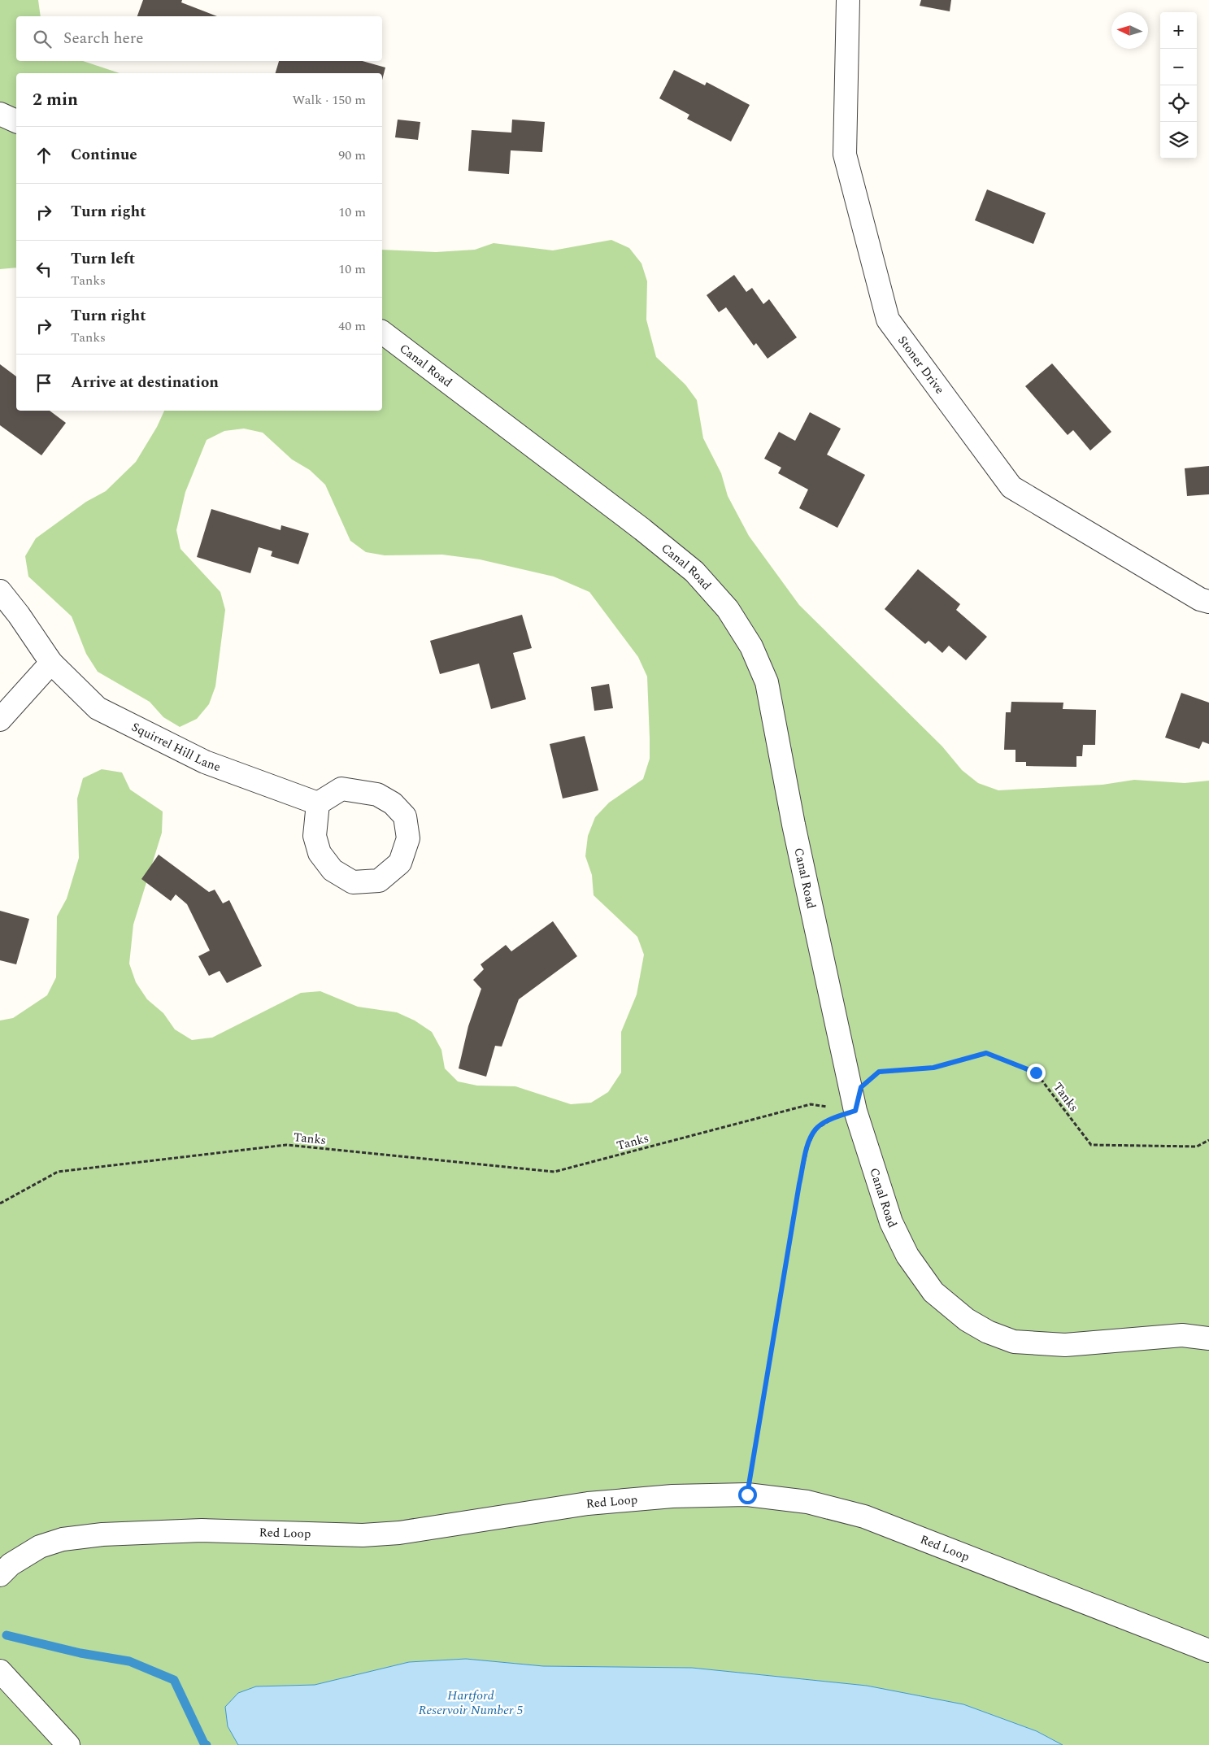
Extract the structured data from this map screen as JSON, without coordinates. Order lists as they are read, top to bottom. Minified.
{"streets":{"street":["Stoner Drive","Canal Road","Squirrel Hill Lane","Red Loop"],"path":["Tanks"]},"crossings":[["Canal Road","Tanks"]],"water":["Hartford Reservoir Number 5"],"north":"left","page":{"map_buttons":["+","−"],"search":"Search here","heading":["2 min","Walk · 150 m"],"list":[["Continue","90 m"],["Turn right","10 m"],["Turn left","Tanks","10 m"],["Turn right","Tanks","40 m"],"Arrive at destination"]}}
